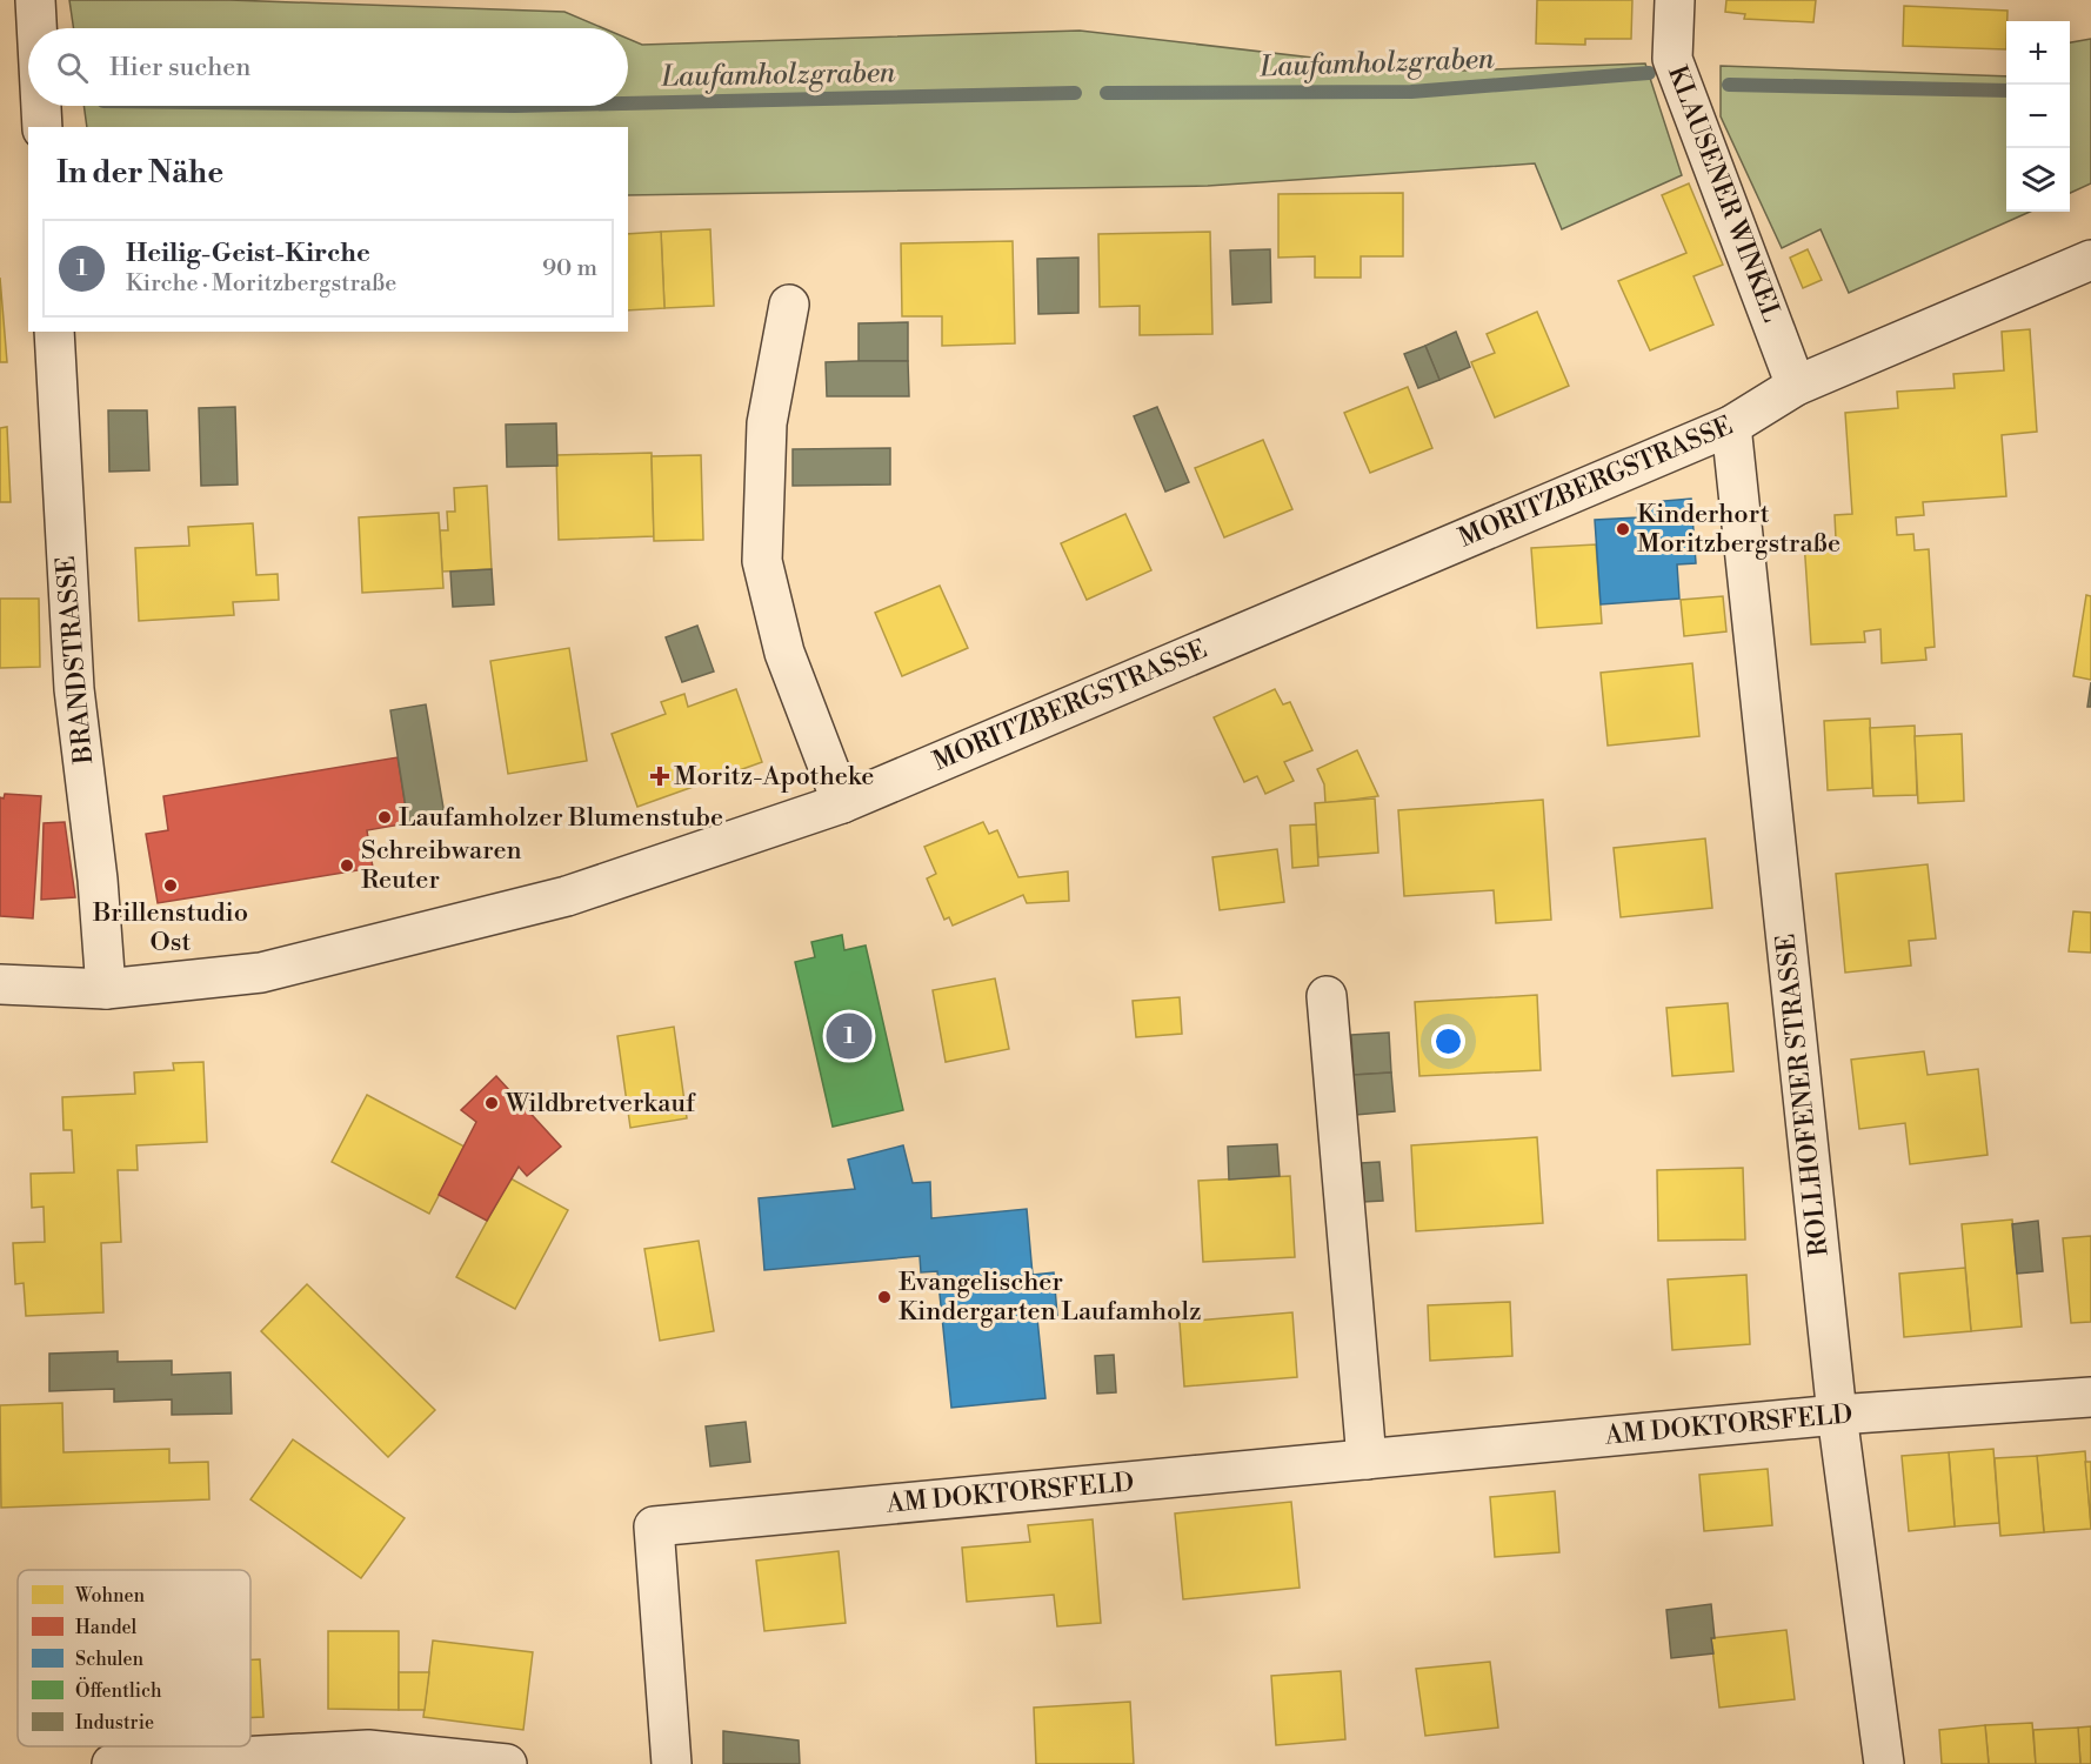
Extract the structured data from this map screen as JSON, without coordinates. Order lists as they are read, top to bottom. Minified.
{"streets":{"street":["KLAUSENER WINKEL","MORITZBERGSTRASSE","BRANDSTRASSE","ROLLHOFENER STRASSE","AM DOKTORSFELD"]},"crossings":[["KLAUSENER WINKEL","MORITZBERGSTRASSE"],["MORITZBERGSTRASSE","BRANDSTRASSE"],["MORITZBERGSTRASSE","ROLLHOFENER STRASSE"],["ROLLHOFENER STRASSE","AM DOKTORSFELD"]],"water":["Laufamholzgraben"],"places":{"other":["Kinderhort Moritzbergstraße","Laufamholzer Blumenstube","Schreibwaren Reuter","Brillenstudio Ost","Wildbretverkauf","Evangelischer Kindergarten Laufamholz"],"health":["Moritz-Apotheke"]},"legend":["Wohnen","Handel","Schulen","Öffentlich","Industrie"],"page":{"map_buttons":["+","−"],"search":"Hier suchen","heading":"In der Nähe","list":[{"mark":"1","name":"Heilig-Geist-Kirche","note":"Kirche · Moritzbergstraße","value":"90 m"}],"pins":"1"}}
